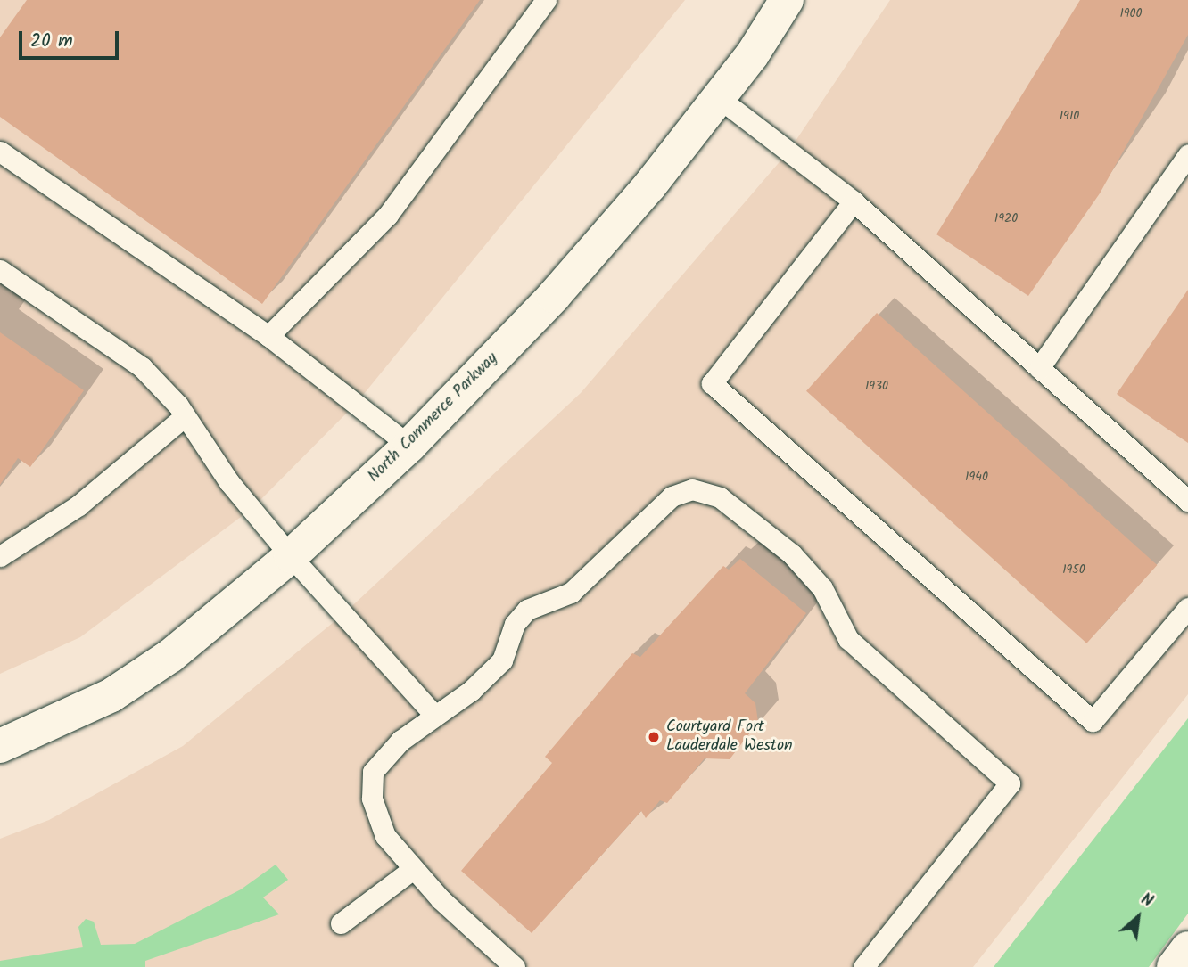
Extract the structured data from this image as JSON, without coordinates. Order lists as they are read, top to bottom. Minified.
{"streets":{"main road":["North Commerce Parkway"]},"places":["Courtyard Fort Lauderdale Weston"],"house_numbers":["1900","1910","1920","1930","1940","1950"],"scale_bar":"20 m","north":"top right"}
